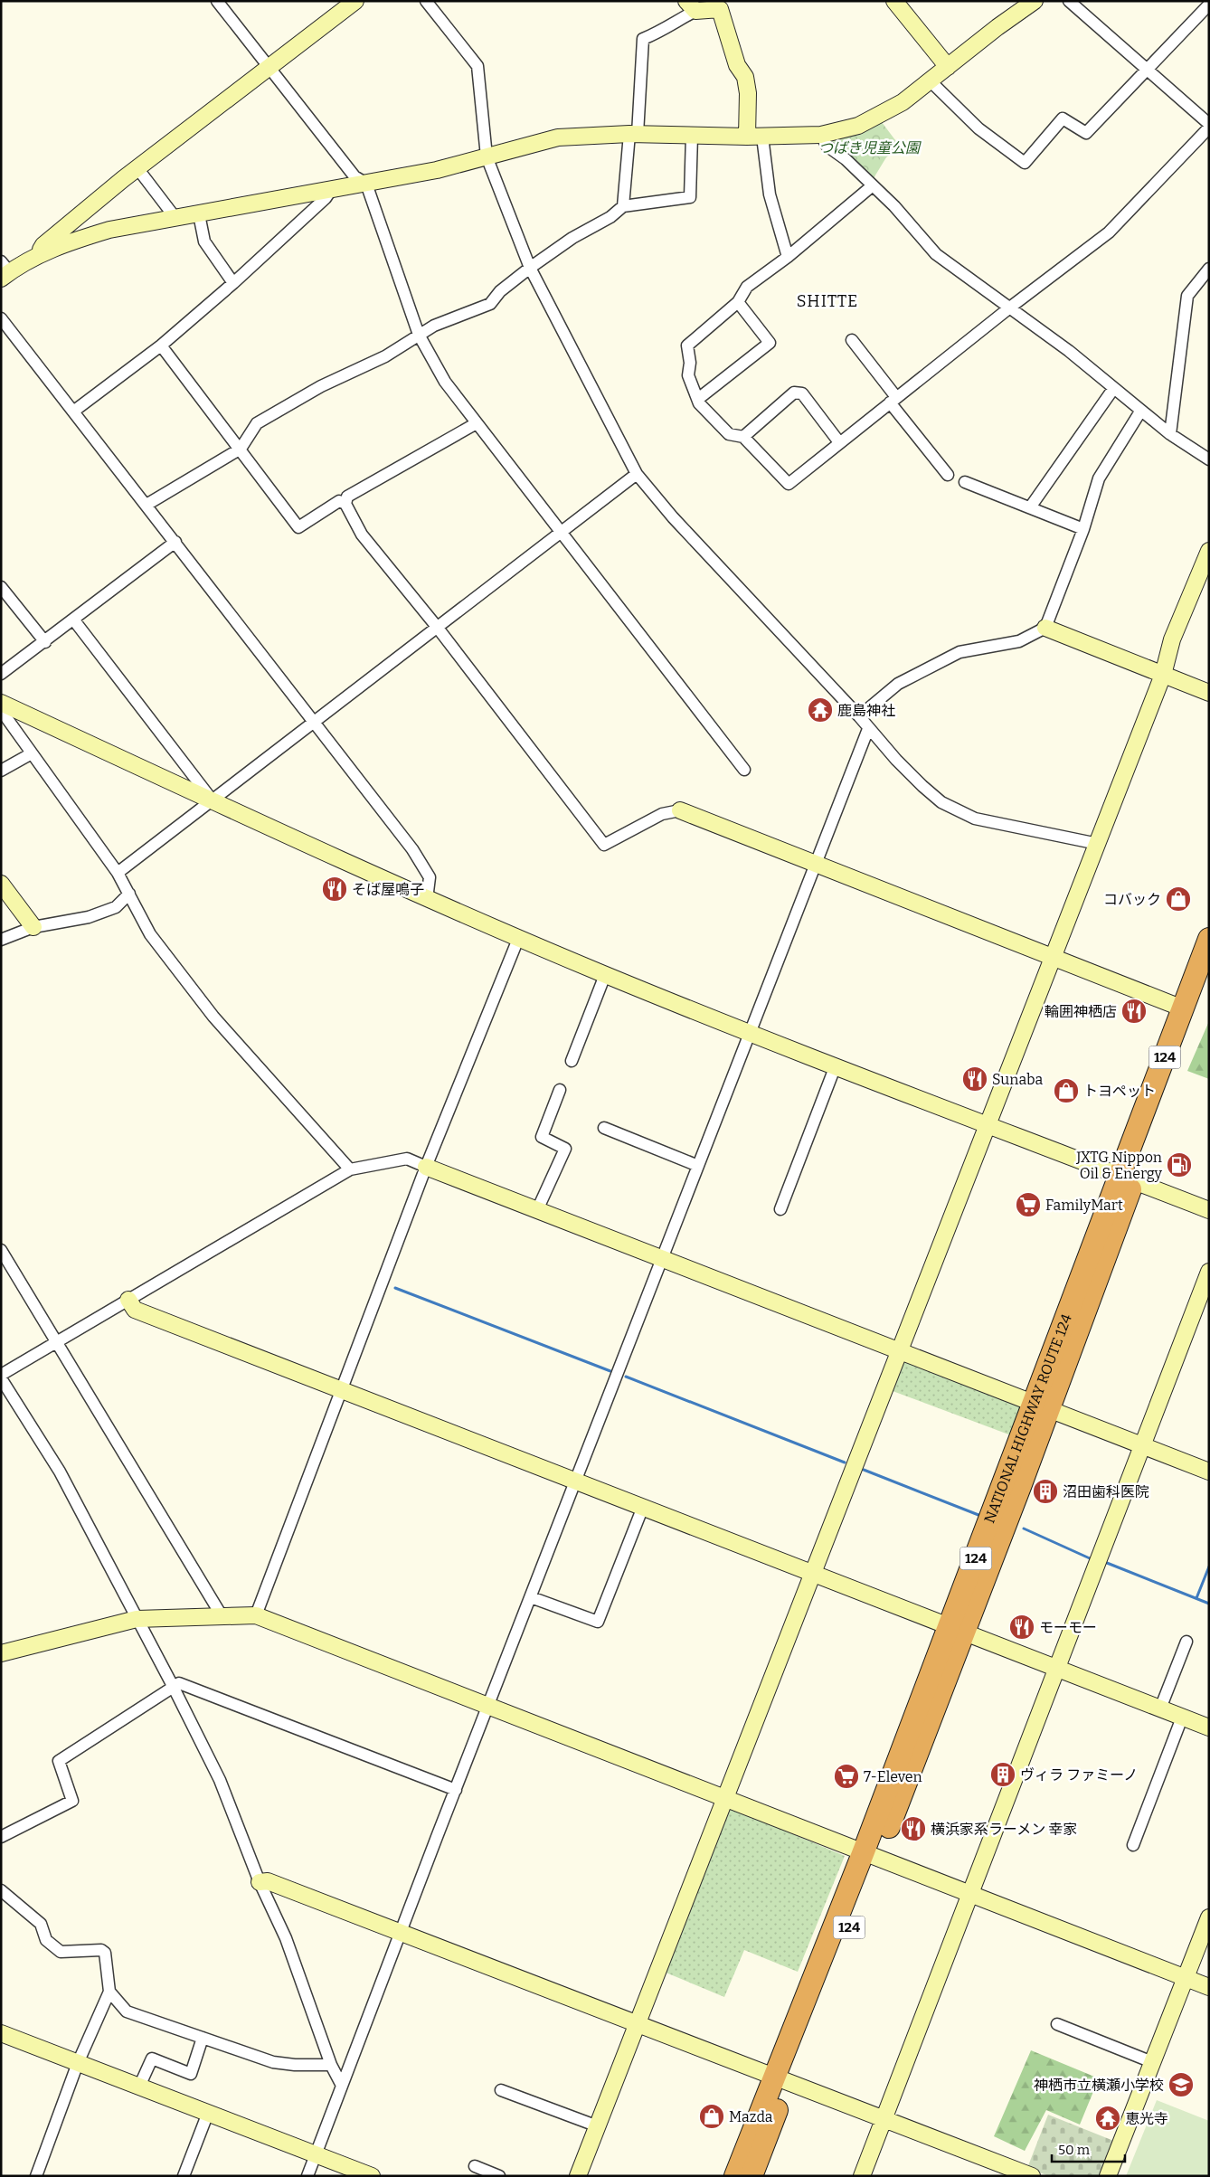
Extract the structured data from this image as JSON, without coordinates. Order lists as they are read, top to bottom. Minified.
{"streets":{"highway":["124","NATIONAL HIGHWAY ROUTE 124"]},"districts":["SHITTE"],"parks":["つばき児童公園"],"places":{"temple":["鹿島神社","恵光寺"],"restaurant":["そば屋鳴子","輪囲神栖店","Sunaba","モーモー","横浜家系ラーメン 幸家"],"shop":["コバック","トヨペット","Mazda"],"fuel station":["JXTG Nippon Oil & Energy"],"supermarket":["FamilyMart","7-Eleven"],"building":["沼田歯科医院","ヴィラ ファミーノ"],"school or university":["神栖市立横瀬小学校"]},"scale_bar":"50 m"}
